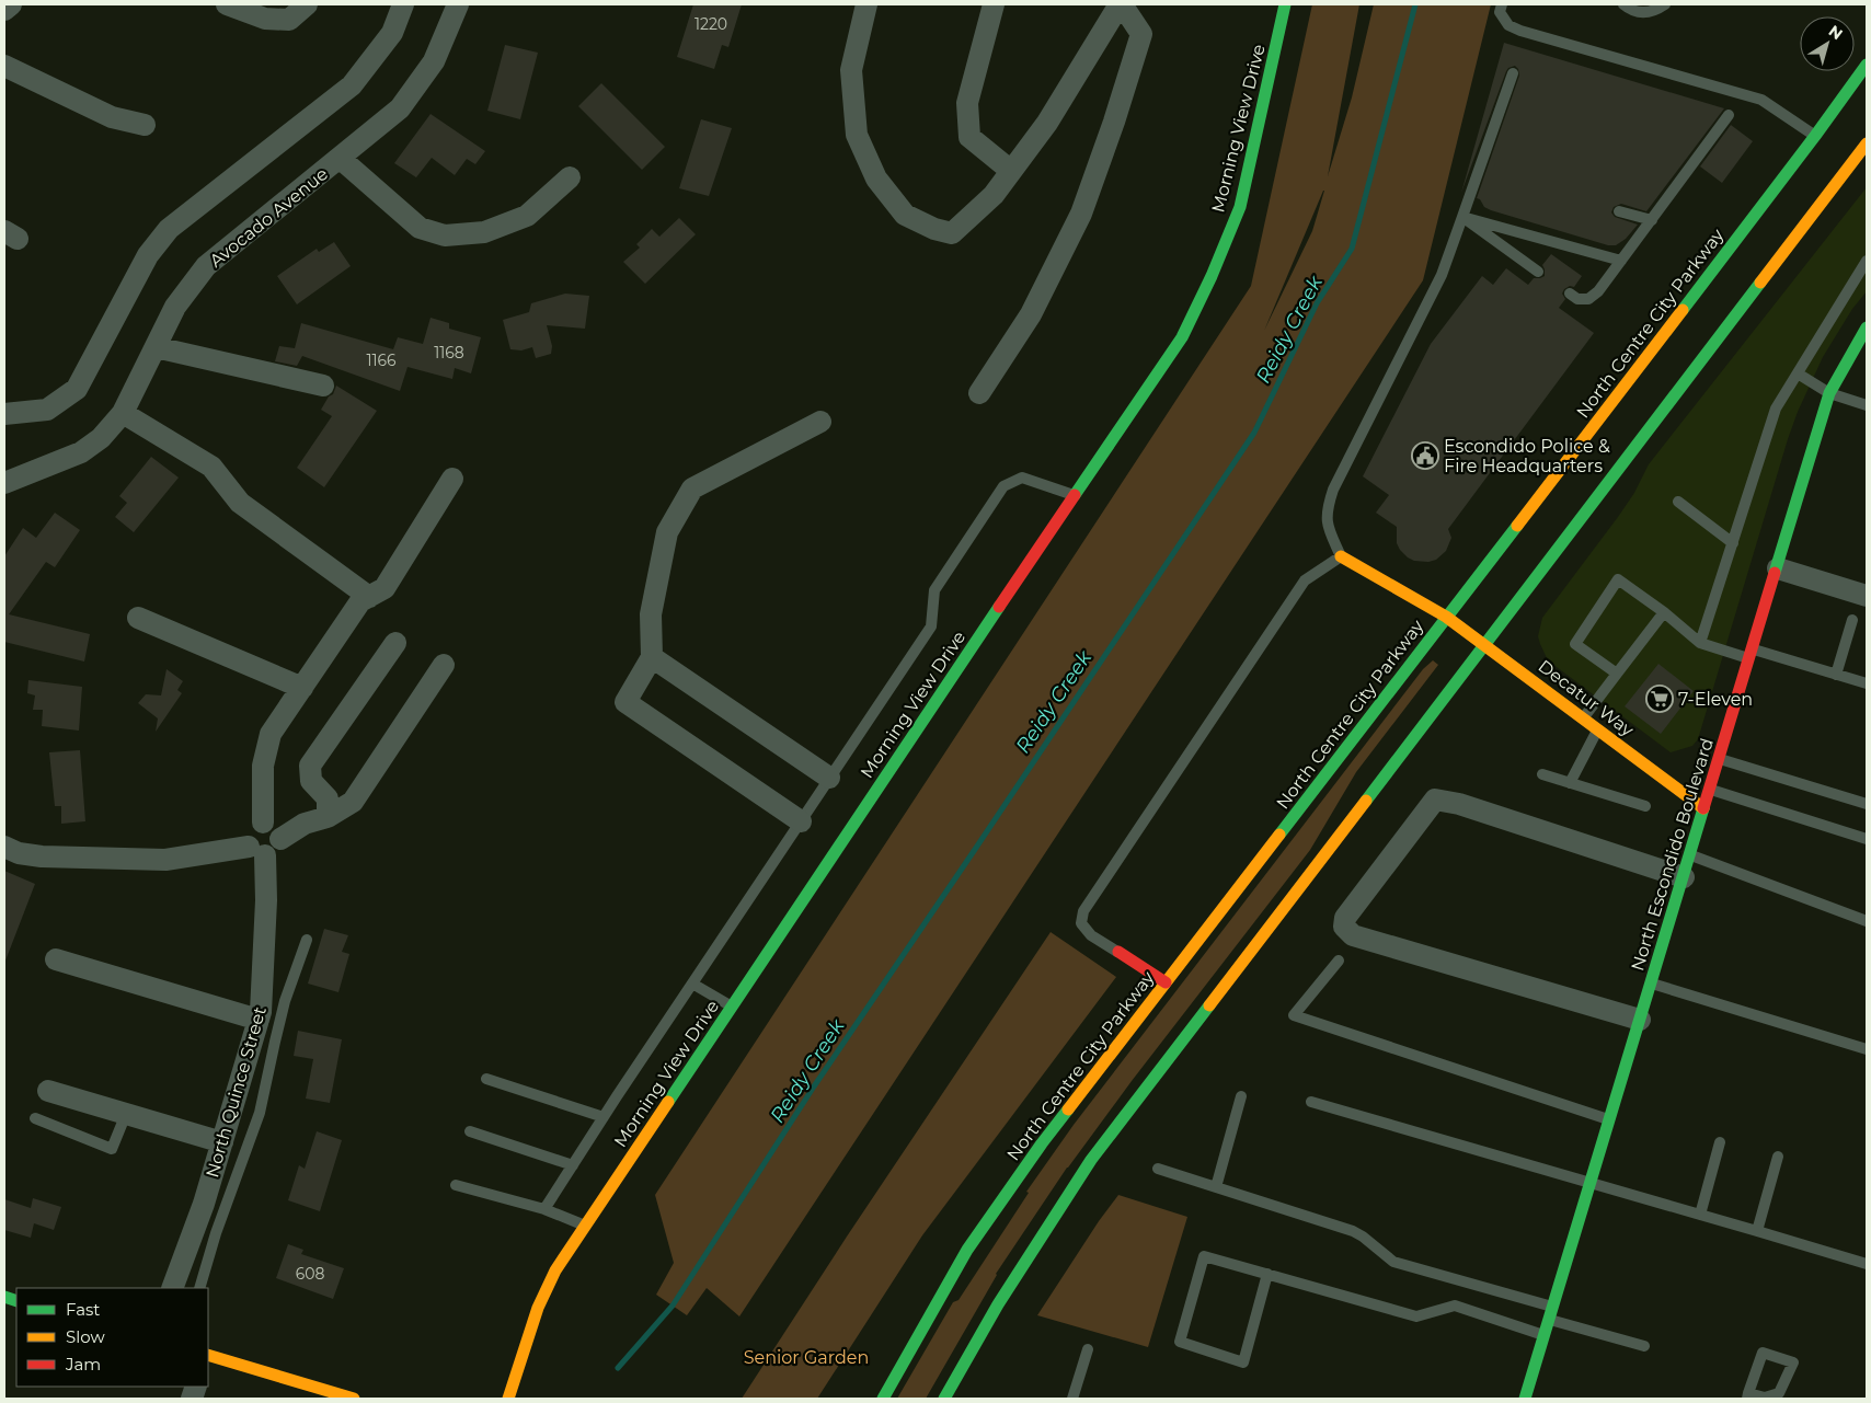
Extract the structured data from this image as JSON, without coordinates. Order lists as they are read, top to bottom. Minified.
{"streets":{"main road":["Morning View Drive","North Centre City Parkway","Decatur Way","North Escondido Boulevard"],"street":["Avocado Avenue","North Quince Street"]},"crossings":[["North Centre City Parkway","Decatur Way"],["Decatur Way","North Escondido Boulevard"]],"water":["Reidy Creek"],"parks":["Senior Garden"],"places":{"public building":["Escondido Police & Fire Headquarters"],"supermarket":["7-Eleven"]},"house_numbers":["1220","1168","1166","608"],"legend":["Fast","Slow","Jam"],"north":"top right"}
